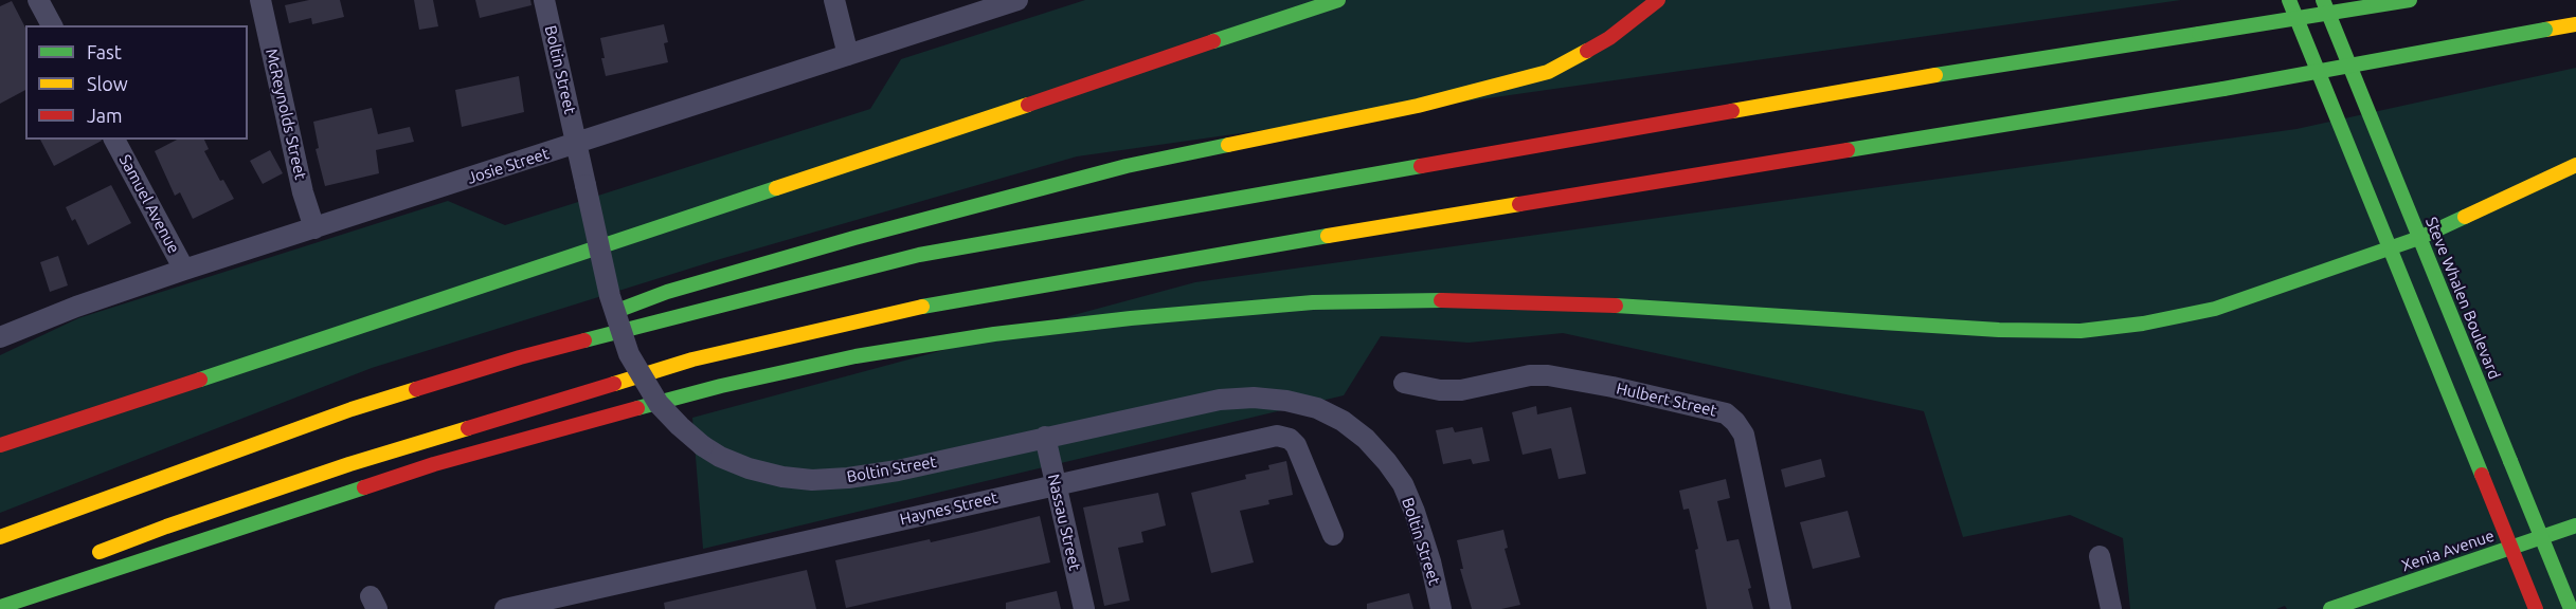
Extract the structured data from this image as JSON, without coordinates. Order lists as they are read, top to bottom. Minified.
{"streets":{"main road":["Steve Whalen Boulevard","Xenia Avenue"],"street":["Boltin Street","McReynolds Street","Josie Street","Samuel Avenue","Hulbert Street","Haynes Street","Nassau Street"]},"crossings":[["Boltin Street","Josie Street"],["Boltin Street","Nassau Street"],["McReynolds Street","Josie Street"],["Josie Street","Samuel Avenue"],["Haynes Street","Nassau Street"]],"legend":["Fast","Slow","Jam"]}
